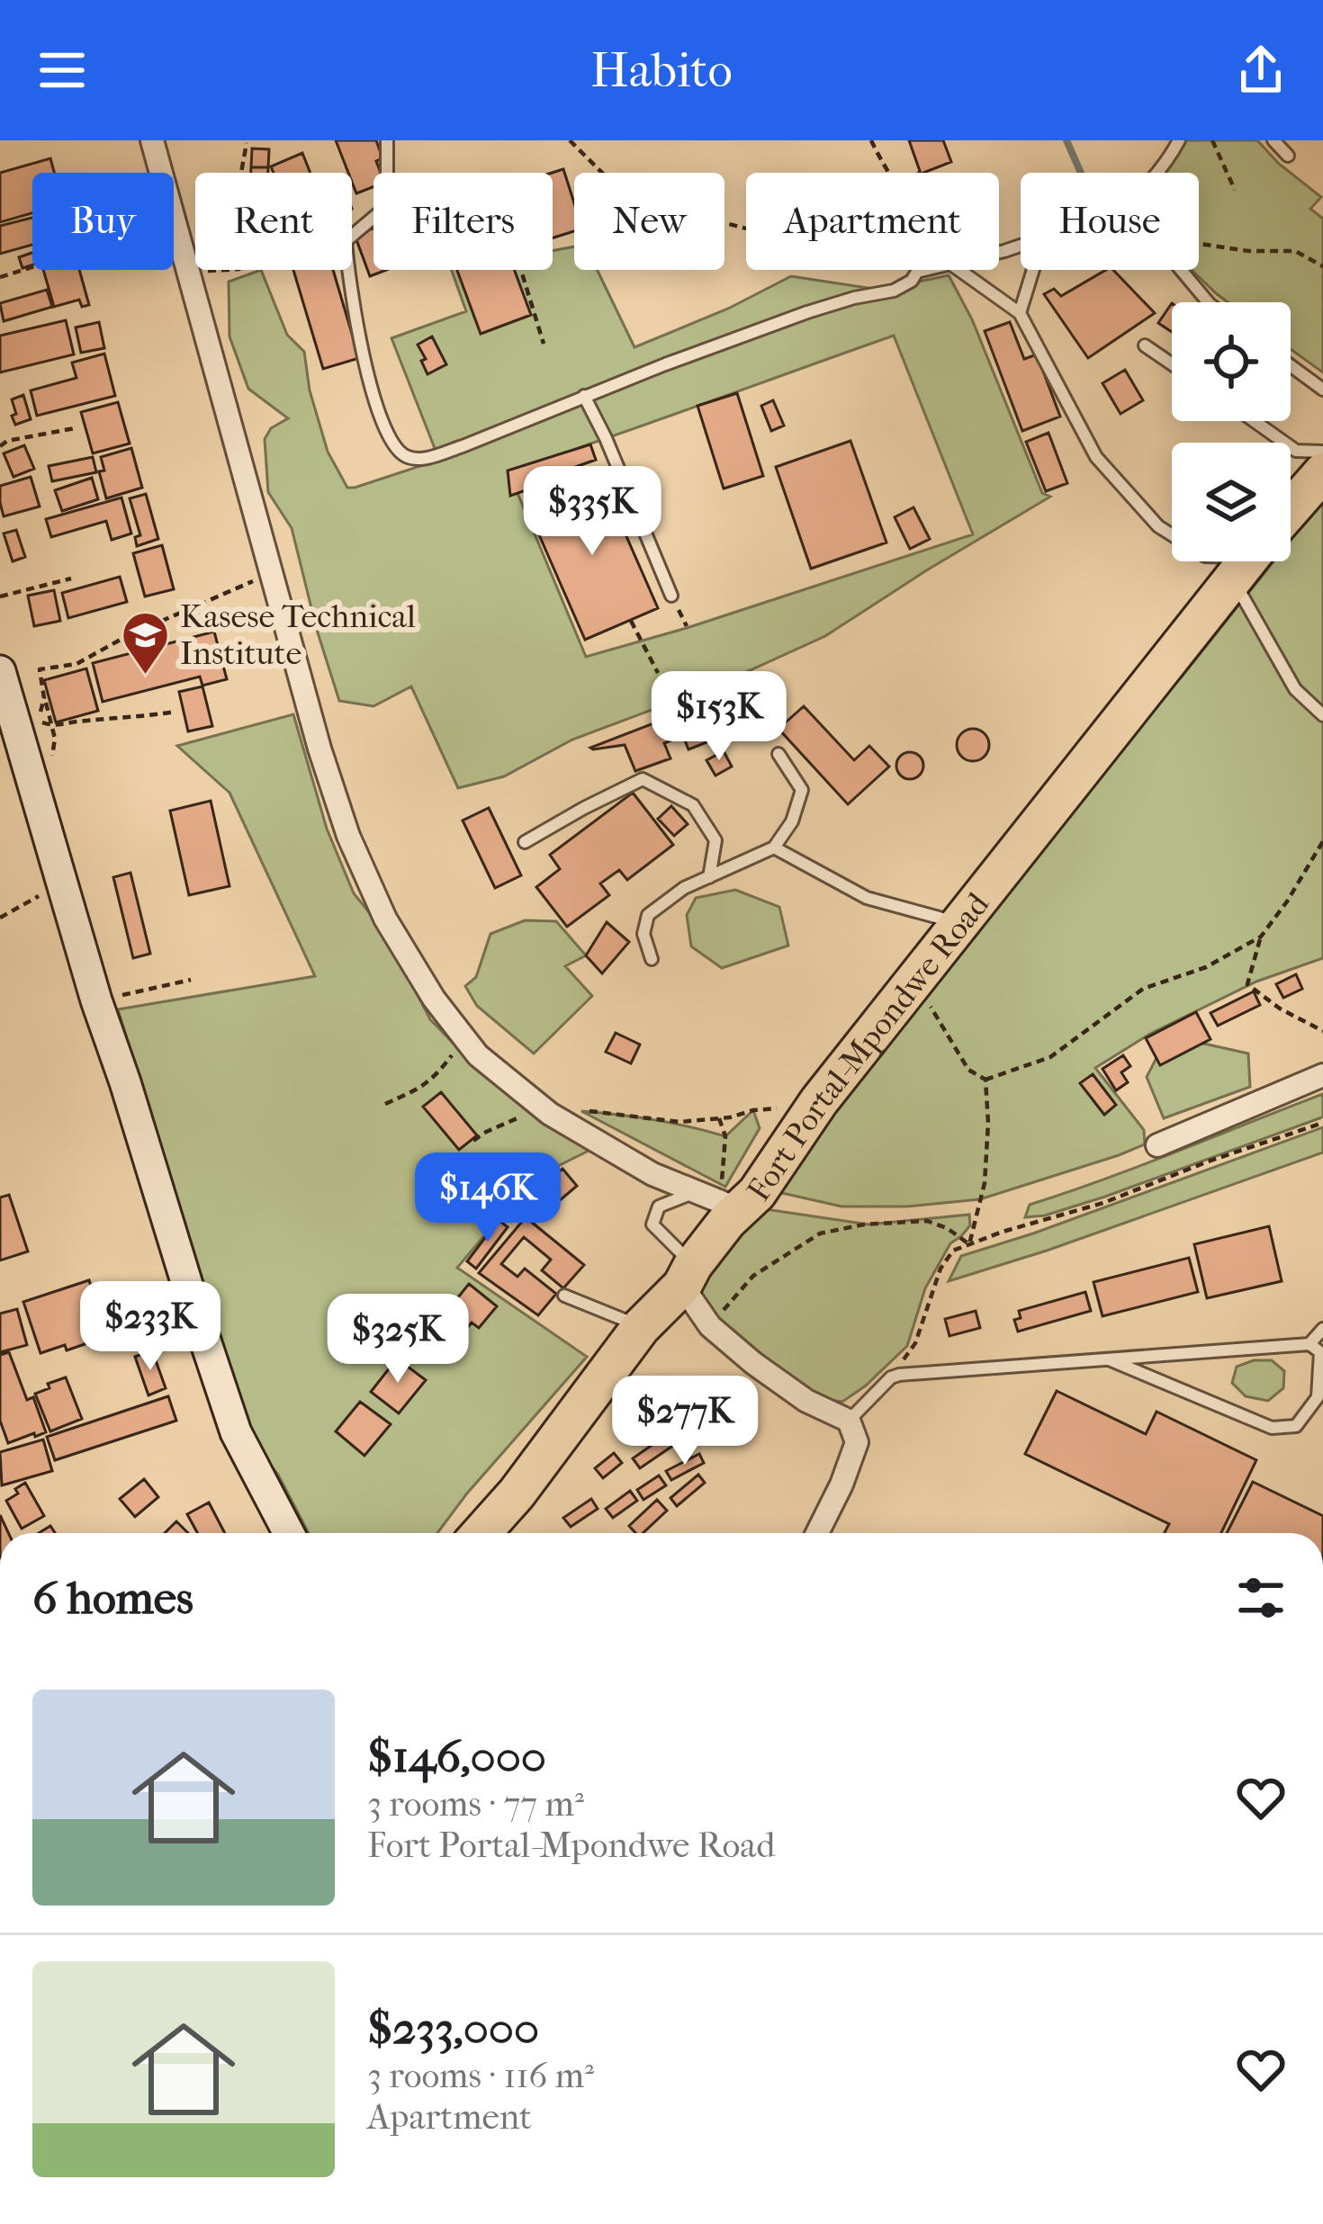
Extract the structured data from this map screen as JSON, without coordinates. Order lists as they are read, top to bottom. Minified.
{"streets":{"highway":["Fort Portal-Mpondwe Road"]},"places":{"school or university":["Kasese Technical Institute"]},"page":{"header":"Habito","chip":["Buy","Rent","Filters","New","Apartment","House"],"price":["$335K","$153K","$146K","$233K","$325K","$277K"],"heading":"6 homes","list":[{"name":"$146,000","note":"3 rooms · 77 m² · Fort Portal-Mpondwe Road"},{"name":"$233,000","note":"3 rooms · 116 m² · Apartment"}]}}
